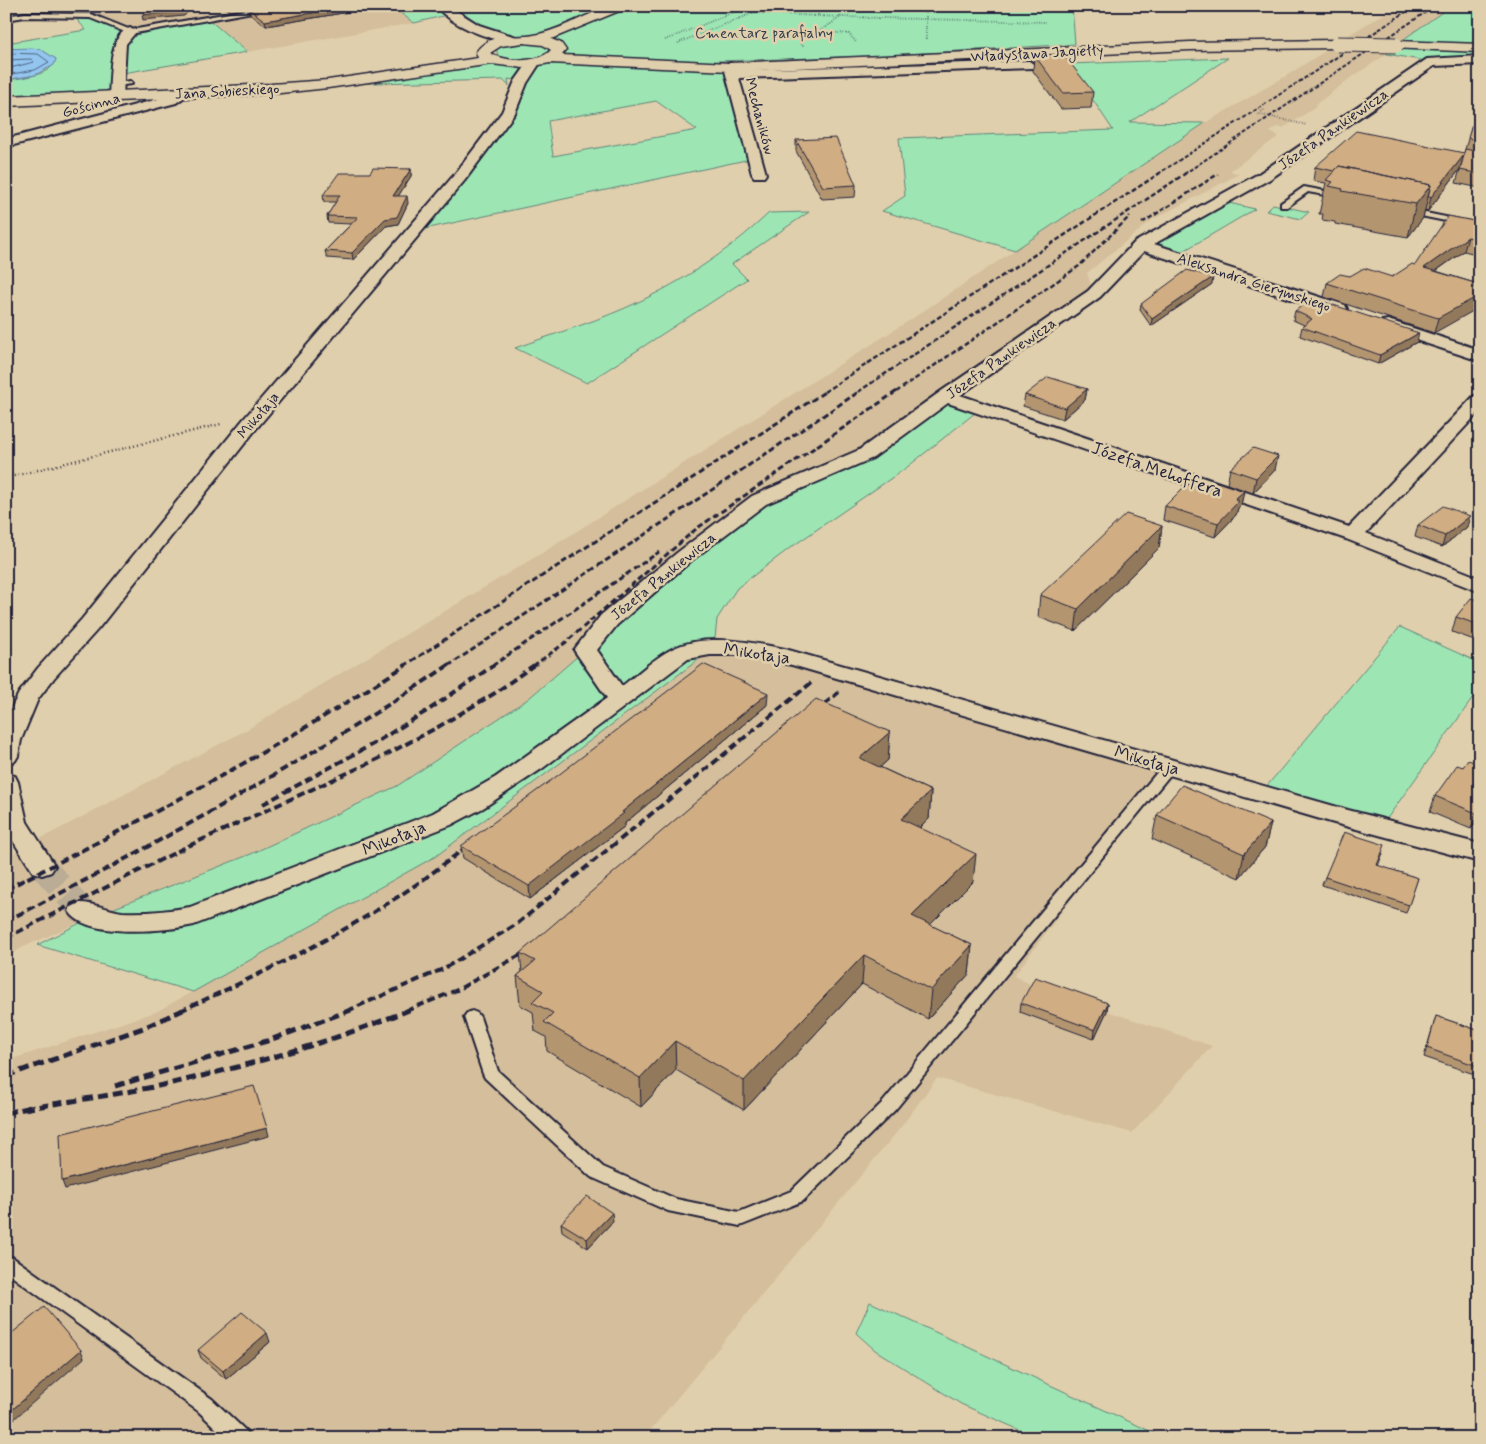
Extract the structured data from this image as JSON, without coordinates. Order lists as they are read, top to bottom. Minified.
{"streets":{"street":["Władysława Jagiełły","Jana Sobieskiego","Gościnna","Mechaników","Józefa Pankiewicza","Aleksandra Gierymskiego","Mikołaja","Józefa Mehoffera"]},"crossings":[["Władysława Jagiełły","Mechaników"],["Jana Sobieskiego","Gościnna"],["Józefa Pankiewicza","Aleksandra Gierymskiego"],["Józefa Pankiewicza","Mikołaja"],["Józefa Pankiewicza","Józefa Mehoffera"]],"parks":["Cmentarz parafialny"]}
